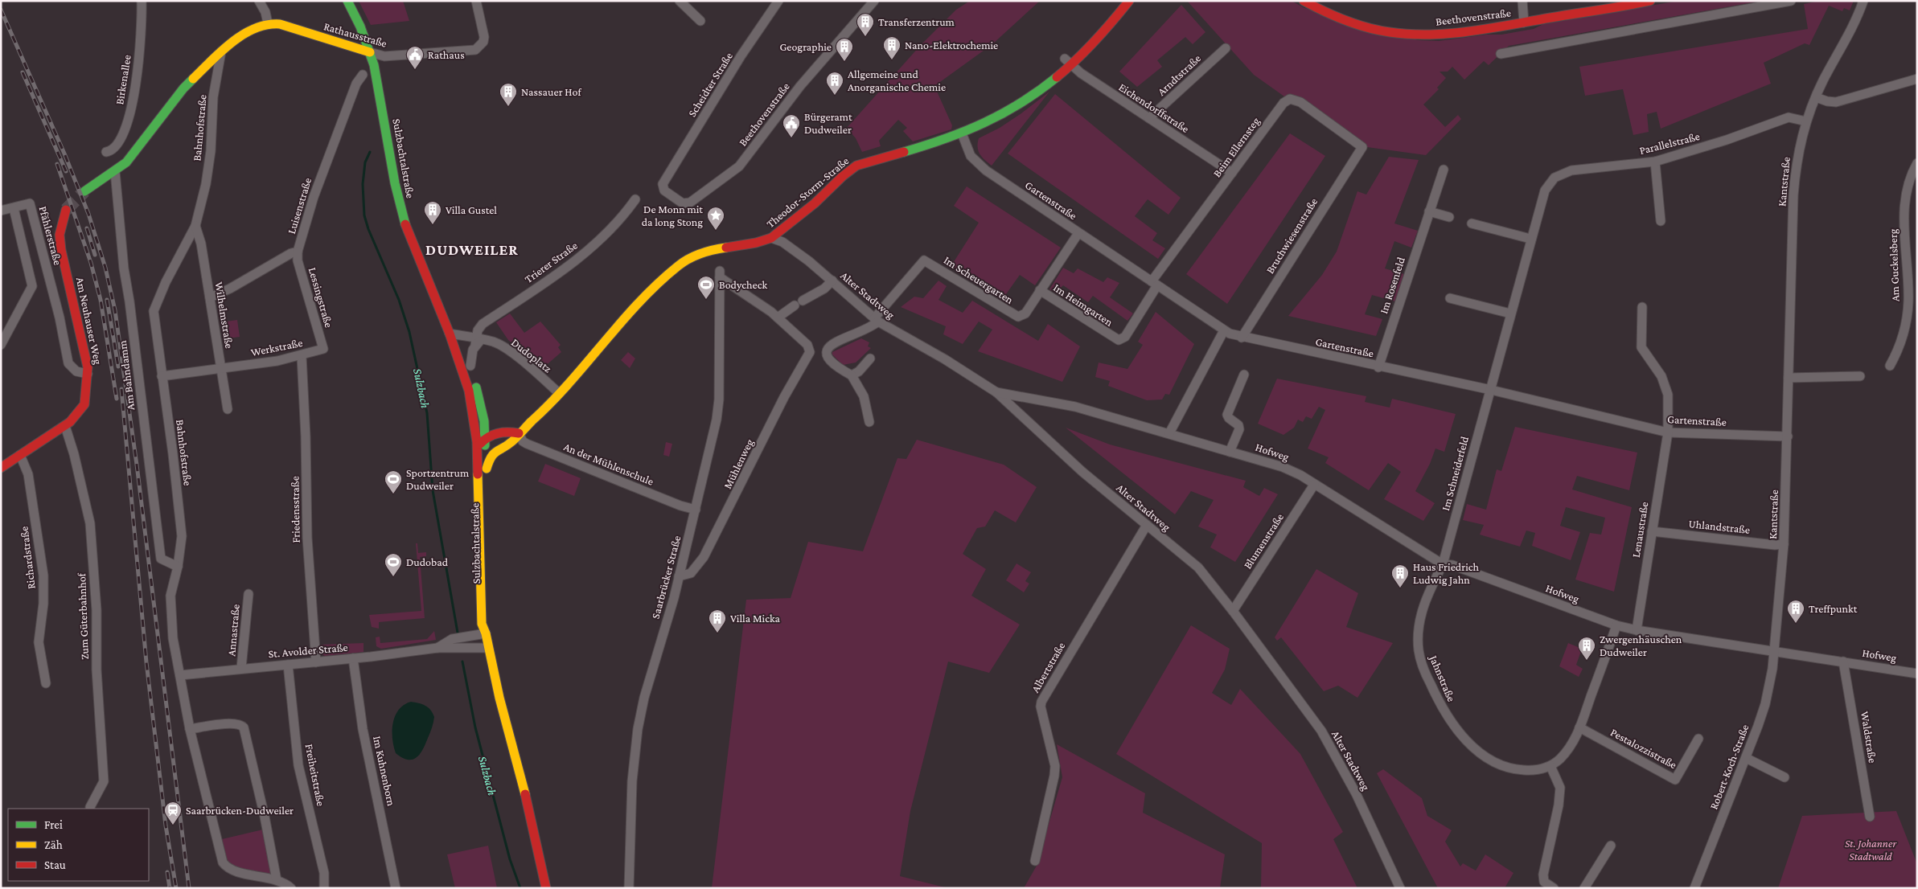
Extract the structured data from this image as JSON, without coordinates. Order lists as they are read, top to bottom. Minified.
{"streets":{"street":["Beethovenstraße","Rathausstraße","Arndtstraße","Birkenallee","Scheidter Straße","Eichendorffstraße","Bahnhofstraße","Parallelstraße","Beim Ellernsteg","Sulzbachtalstraße","Kantstraße","Theodor-Storm-Straße","Gartenstraße","Luisenstraße","Pfählerstraße","Bruchwiesenstraße","Trierer Straße","Am Guckelsberg","Im Scheuergarten","Im Rosenfeld","Alter Stadtweg","Lessingstraße","Im Heimgarten","Wilhelmstraße","Am Neuhauser Weg","Werkstraße","Dudoplatz","Am Bahndamm","Hofweg","An der Mühlenschule","Mühlenweg","Im Schneiderfeld","Friedensstraße","Uhlandstraße","Lenaustraße","Blumenstraße","Richardstraße","Saarbrücker Straße","Zum Güterbahnhof","Annastraße","St. Avolder Straße","Albertstraße","Jahnstraße","Waldstraße","Pestalozzistraße","Robert-Koch-Straße","Im Kuhnenborn","Freiheitstraße"]},"crossings":[["Beethovenstraße","Scheidter Straße"],["Rathausstraße","Sulzbachtalstraße"],["Arndtstraße","Eichendorffstraße"],["Eichendorffstraße","Beim Ellernsteg"],["Eichendorffstraße","Theodor-Storm-Straße"],["Bahnhofstraße","Wilhelmstraße"],["Bahnhofstraße","Werkstraße"],["Bahnhofstraße","Am Bahndamm"],["Bahnhofstraße","St. Avolder Straße"],["Parallelstraße","Kantstraße"],["Parallelstraße","Gartenstraße"],["Parallelstraße","Im Schneiderfeld"],["Beim Ellernsteg","Gartenstraße"],["Beim Ellernsteg","Bruchwiesenstraße"],["Beim Ellernsteg","Im Heimgarten"],["Sulzbachtalstraße","Theodor-Storm-Straße"],["Sulzbachtalstraße","Trierer Straße"],["Sulzbachtalstraße","St. Avolder Straße"],["Kantstraße","Gartenstraße"],["Kantstraße","Hofweg"],["Kantstraße","Uhlandstraße"],["Kantstraße","Robert-Koch-Straße"],["Theodor-Storm-Straße","Gartenstraße"],["Theodor-Storm-Straße","Alter Stadtweg"],["Theodor-Storm-Straße","Dudoplatz"],["Theodor-Storm-Straße","An der Mühlenschule"],["Gartenstraße","Bruchwiesenstraße"],["Gartenstraße","Im Scheuergarten"],["Gartenstraße","Im Rosenfeld"],["Gartenstraße","Im Heimgarten"],["Gartenstraße","Im Schneiderfeld"],["Gartenstraße","Lenaustraße"],["Luisenstraße","Lessingstraße"],["Luisenstraße","Wilhelmstraße"],["Pfählerstraße","Am Neuhauser Weg"],["Trierer Straße","Dudoplatz"],["Im Scheuergarten","Alter Stadtweg"],["Im Scheuergarten","Im Heimgarten"],["Alter Stadtweg","Hofweg"],["Alter Stadtweg","Blumenstraße"],["Alter Stadtweg","Albertstraße"],["Lessingstraße","Werkstraße"],["Wilhelmstraße","Werkstraße"],["Am Neuhauser Weg","Richardstraße"],["Am Neuhauser Weg","Zum Güterbahnhof"],["Werkstraße","Friedensstraße"],["Hofweg","Im Schneiderfeld"],["Hofweg","Lenaustraße"],["Hofweg","Blumenstraße"],["Hofweg","Jahnstraße"],["Hofweg","Waldstraße"],["Hofweg","Robert-Koch-Straße"],["An der Mühlenschule","Saarbrücker Straße"],["Mühlenweg","Saarbrücker Straße"],["Im Schneiderfeld","Jahnstraße"],["Friedensstraße","St. Avolder Straße"],["Uhlandstraße","Lenaustraße"],["Annastraße","St. Avolder Straße"],["St. Avolder Straße","Im Kuhnenborn"],["St. Avolder Straße","Freiheitstraße"]],"districts":["DUDWEILER"],"water":["Sulzbach"],"parks":["St. Johanner Stadtwald"],"places":{"building":["Transferzentrum","Nano-Elektrochemie","Geographie","Allgemeine und Anorganische Chemie","Nassauer Hof","Villa Gustel","Haus Friedrich Ludwig Jahn","Treffpunkt","Villa Micka","Zwergenhäuschen Dudweiler"],"public building":["Rathaus","Bürgeramt Dudweiler"],"place":["De Monn mit da long Stong"],"sports":["Bodycheck","Sportzentrum Dudweiler","Dudobad"],"station":["Saarbrücken-Dudweiler"]},"legend":["Frei","Zäh","Stau"]}
